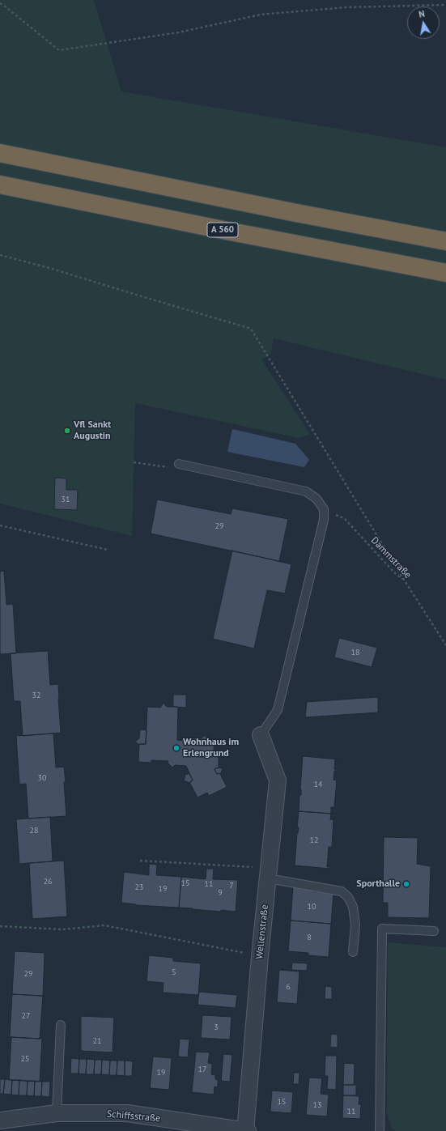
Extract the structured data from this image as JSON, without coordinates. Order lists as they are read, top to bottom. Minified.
{"streets":{"highway":["A 560"],"street":["Wellenstraße","Schiffsstraße"],"path":["Dammstraße"]},"crossings":[["Wellenstraße","Schiffsstraße"]],"places":["Vfl Sankt Augustin","Wohnhaus im Erlengrund","Sporthalle"],"house_numbers":["31","29","18","32","30","14","28","12","26","15","11","7","23","19","9","10","8","5","29","6","27","3","21","25","17","19","15","13","11"],"north":"top"}
